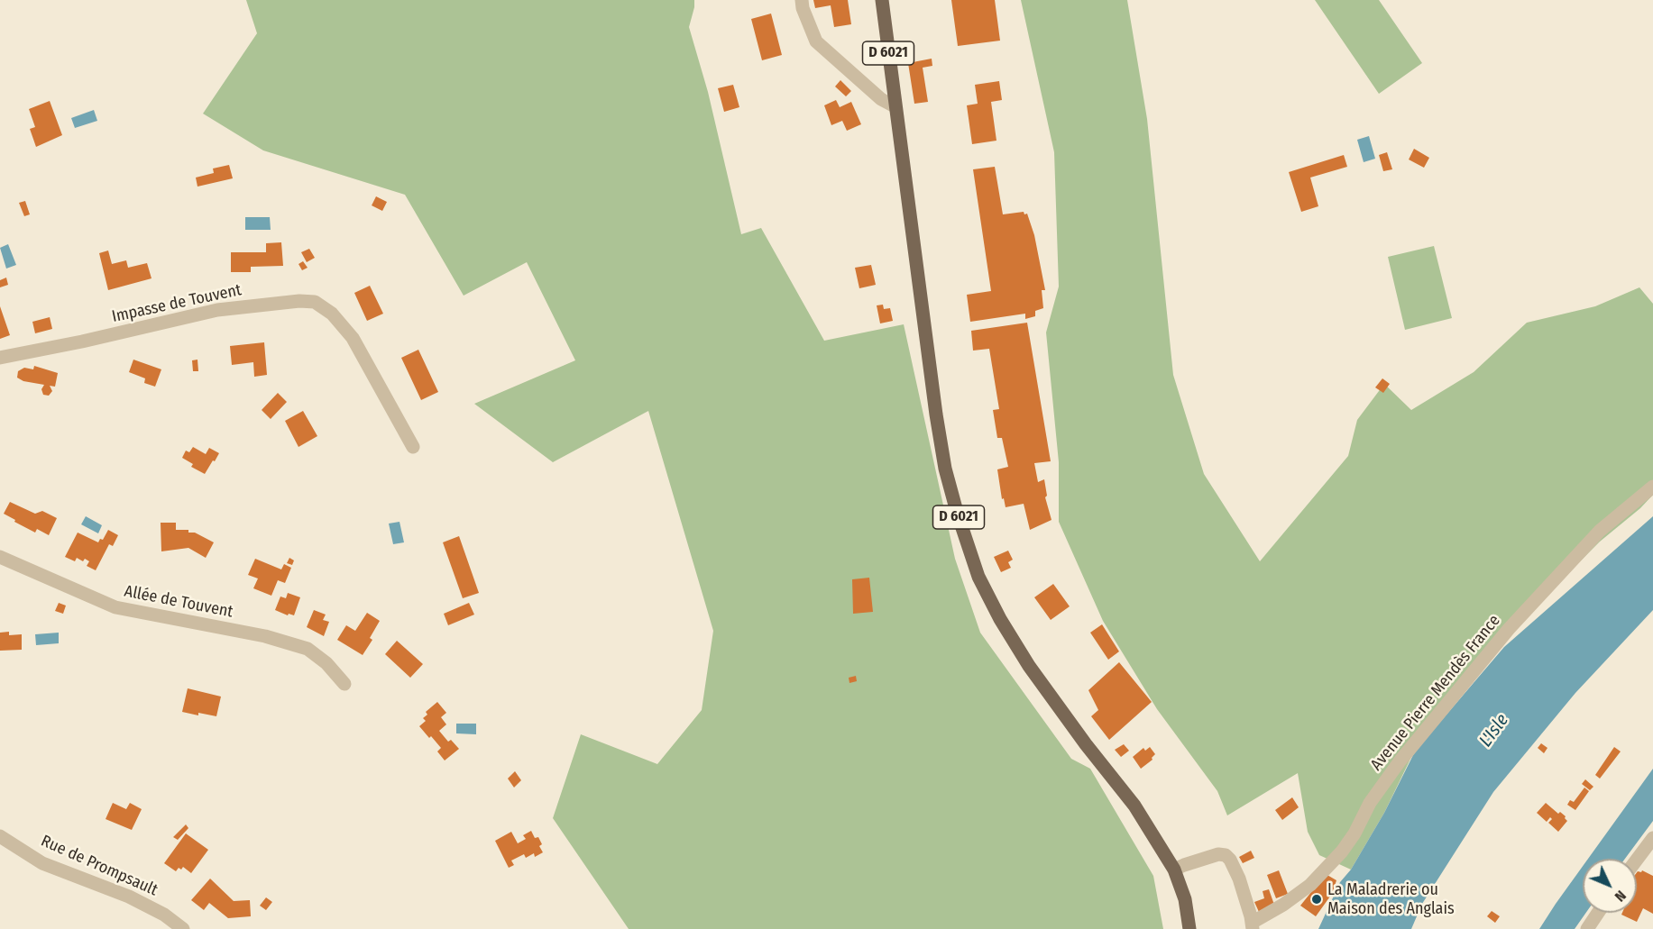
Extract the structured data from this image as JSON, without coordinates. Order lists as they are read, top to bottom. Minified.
{"streets":{"main road":["D 6021"],"street":["Impasse de Touvent","Allée de Touvent","Avenue Pierre Mendès France","Rue de Prompsault"]},"water":["L'Isle"],"places":["La Maladrerie ou Maison des Anglais"],"north":"bottom right"}
